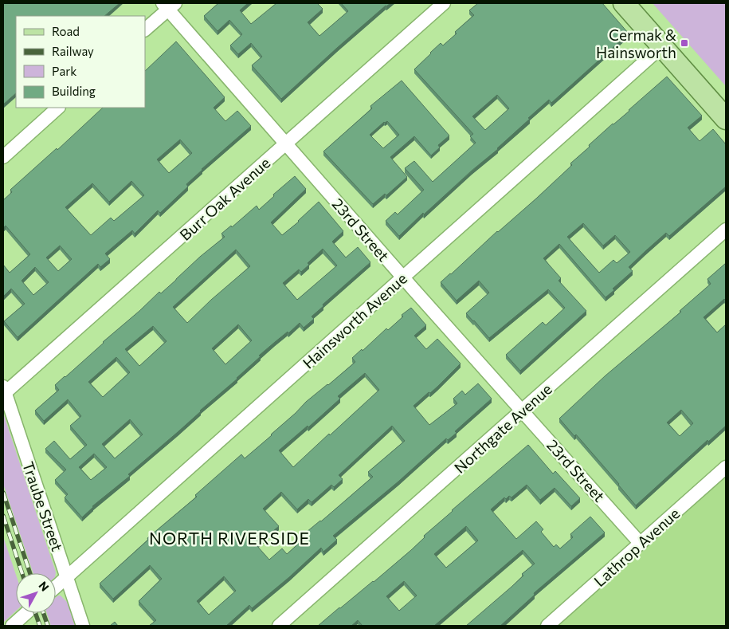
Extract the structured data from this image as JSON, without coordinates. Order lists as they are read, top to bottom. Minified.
{"streets":{"street":["Burr Oak Avenue","23rd Street","Hainsworth Avenue","Northgate Avenue","Traube Street","Lathrop Avenue"]},"crossings":[["Burr Oak Avenue","23rd Street"],["Burr Oak Avenue","Traube Street"],["23rd Street","Hainsworth Avenue"],["23rd Street","Northgate Avenue"],["23rd Street","Lathrop Avenue"],["Hainsworth Avenue","Traube Street"]],"districts":["NORTH RIVERSIDE"],"places":{"transit":["Cermak & Hainsworth"]},"legend":["Road","Railway","Park","Building"],"north":"top right"}
